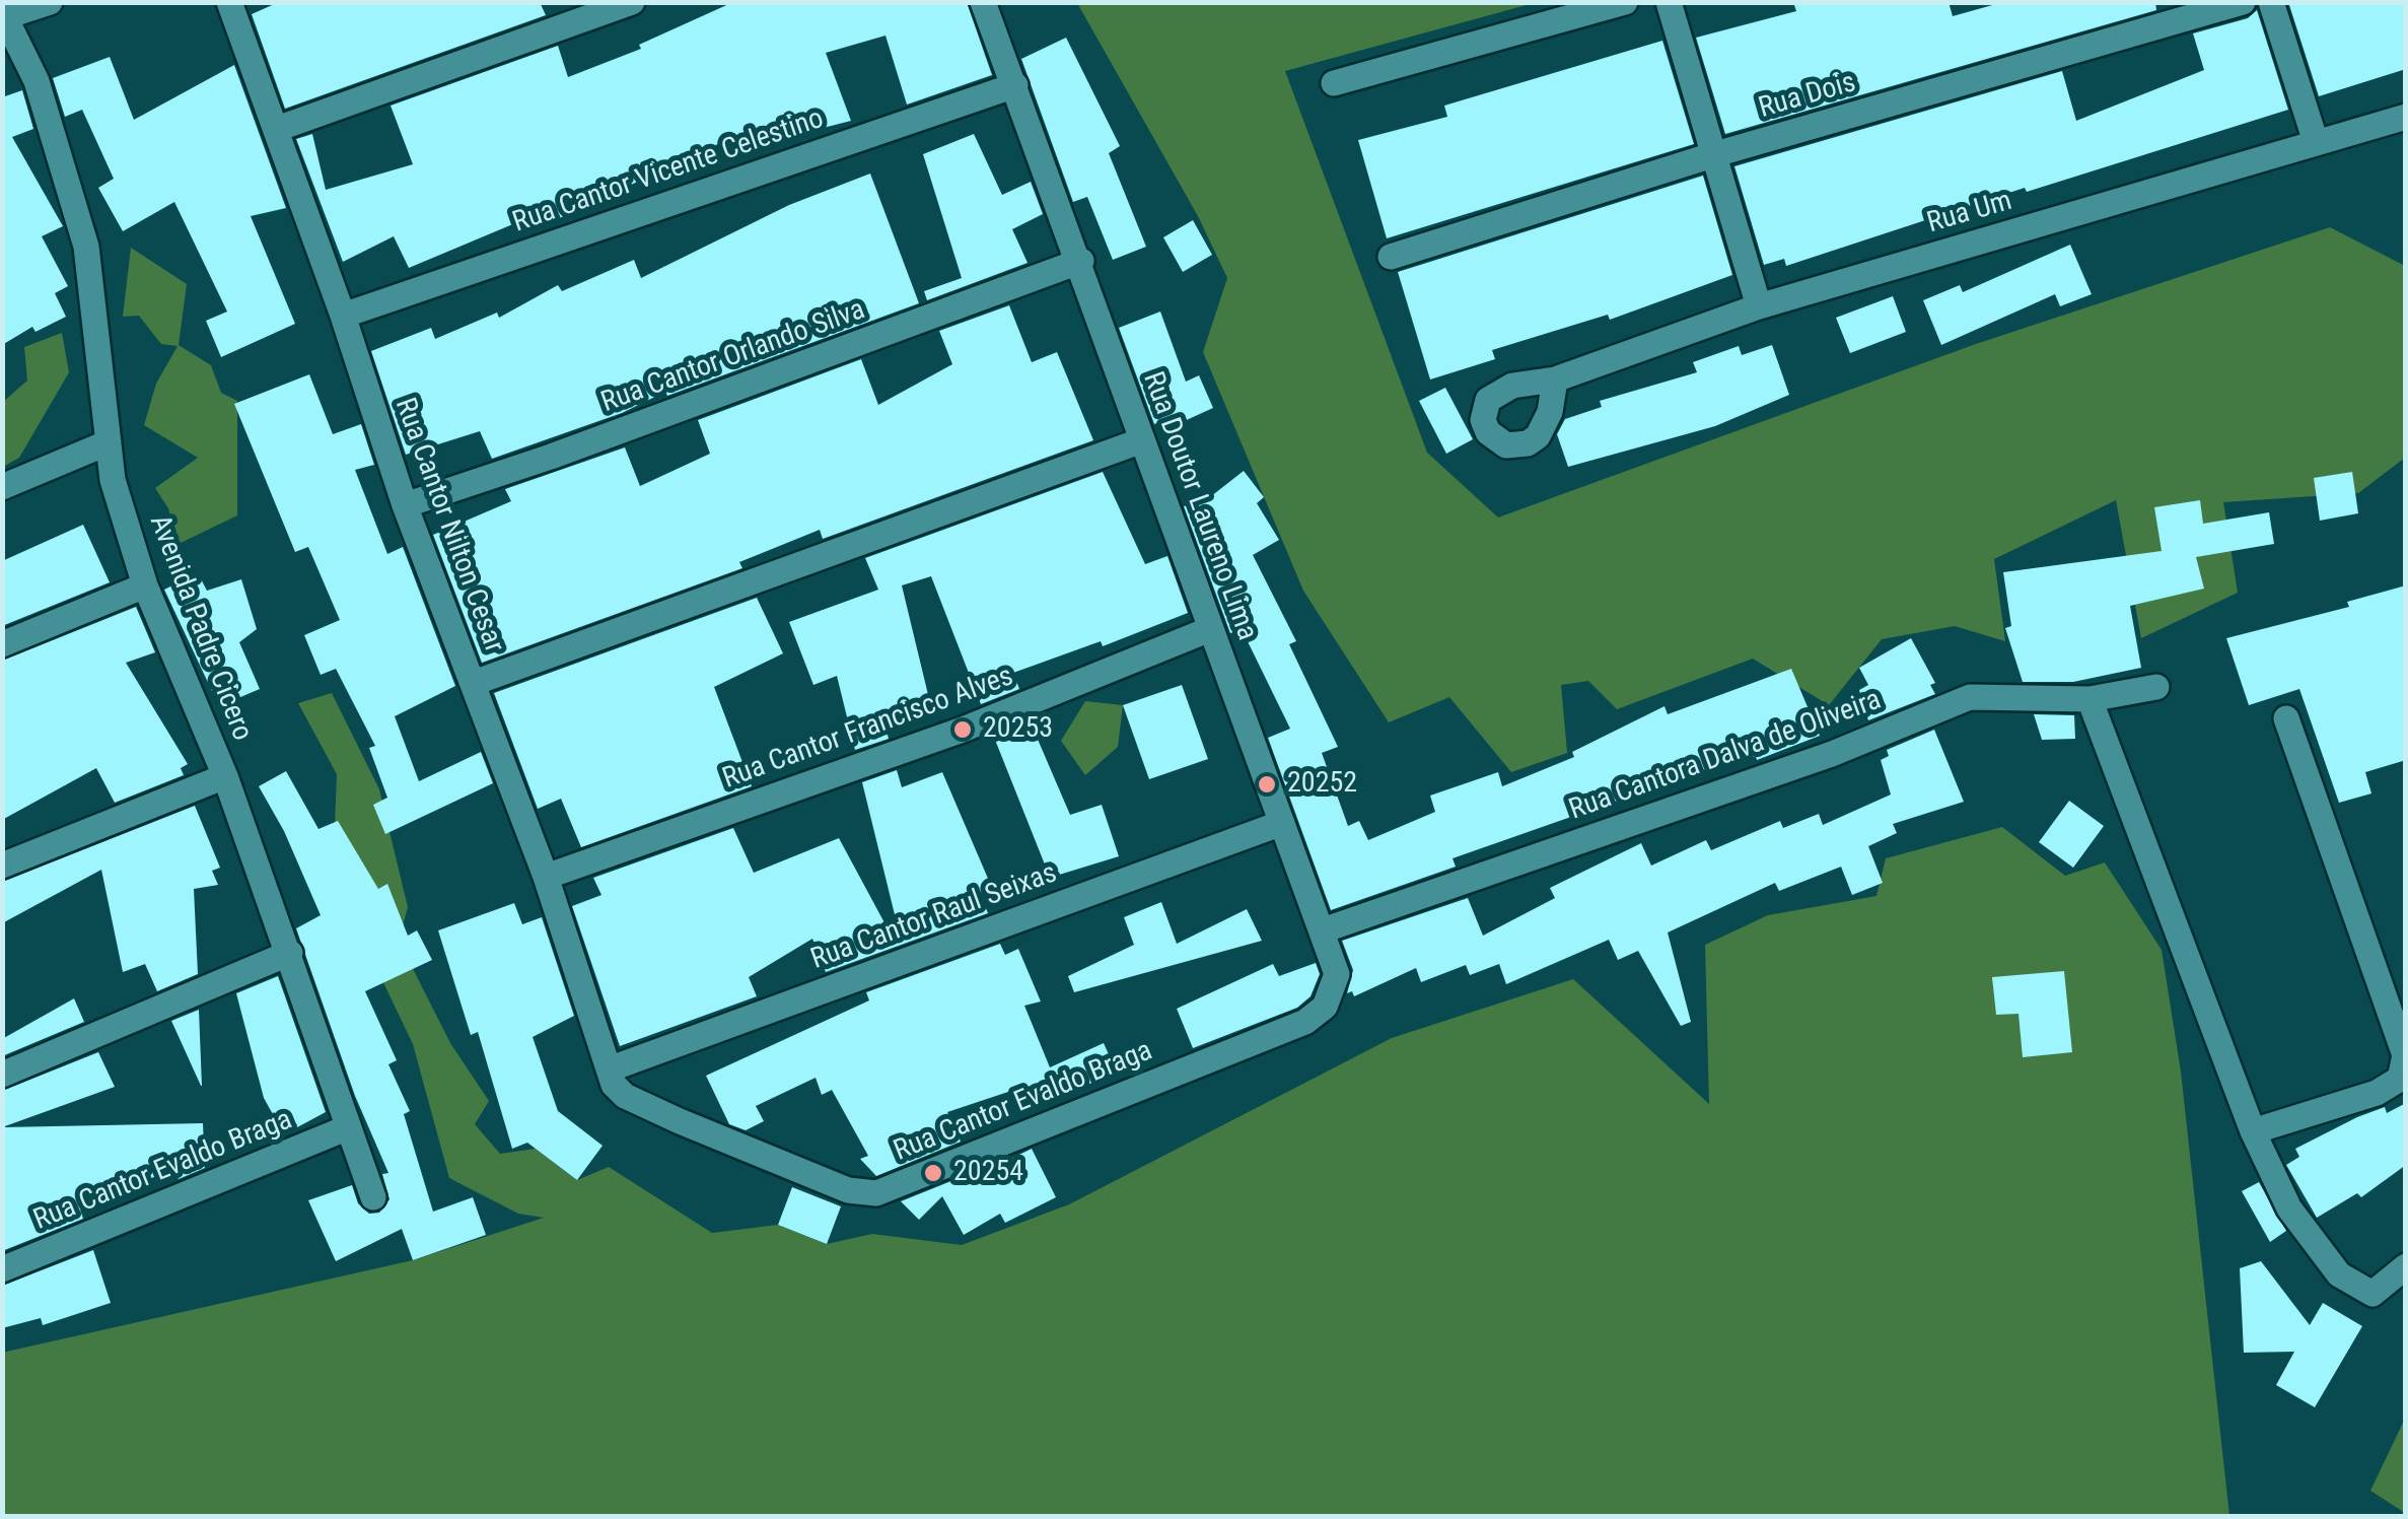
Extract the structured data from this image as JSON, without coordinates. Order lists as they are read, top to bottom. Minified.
{"streets":{"street":["Rua Dois","Rua Cantor Vicente Celestino","Rua Um","Rua Cantor Orlando Silva","Rua Doutor Laureno Lima","Rua Cantor Nilton Cesar","Avenida Padre Cicero","Rua Cantor Francisco Alves","Rua Cantora Dalva de Oliveira","Rua Cantor Raul Seixas","Rua Cantor Evaldo Braga"]},"crossings":[["Rua Cantor Vicente Celestino","Rua Doutor Laureno Lima"],["Rua Cantor Vicente Celestino","Rua Cantor Nilton Cesar"],["Rua Cantor Orlando Silva","Rua Doutor Laureno Lima"],["Rua Cantor Orlando Silva","Rua Cantor Nilton Cesar"],["Rua Doutor Laureno Lima","Rua Cantor Francisco Alves"],["Rua Doutor Laureno Lima","Rua Cantora Dalva de Oliveira"],["Rua Doutor Laureno Lima","Rua Cantor Raul Seixas"],["Rua Doutor Laureno Lima","Rua Cantor Evaldo Braga"],["Rua Cantor Nilton Cesar","Rua Cantor Francisco Alves"],["Rua Cantor Nilton Cesar","Rua Cantor Raul Seixas"],["Rua Cantor Nilton Cesar","Rua Cantor Evaldo Braga"],["Avenida Padre Cicero","Rua Cantor Evaldo Braga"],["Rua Cantor Raul Seixas","Rua Cantor Evaldo Braga"]],"places":["20253","20252","20254"]}
